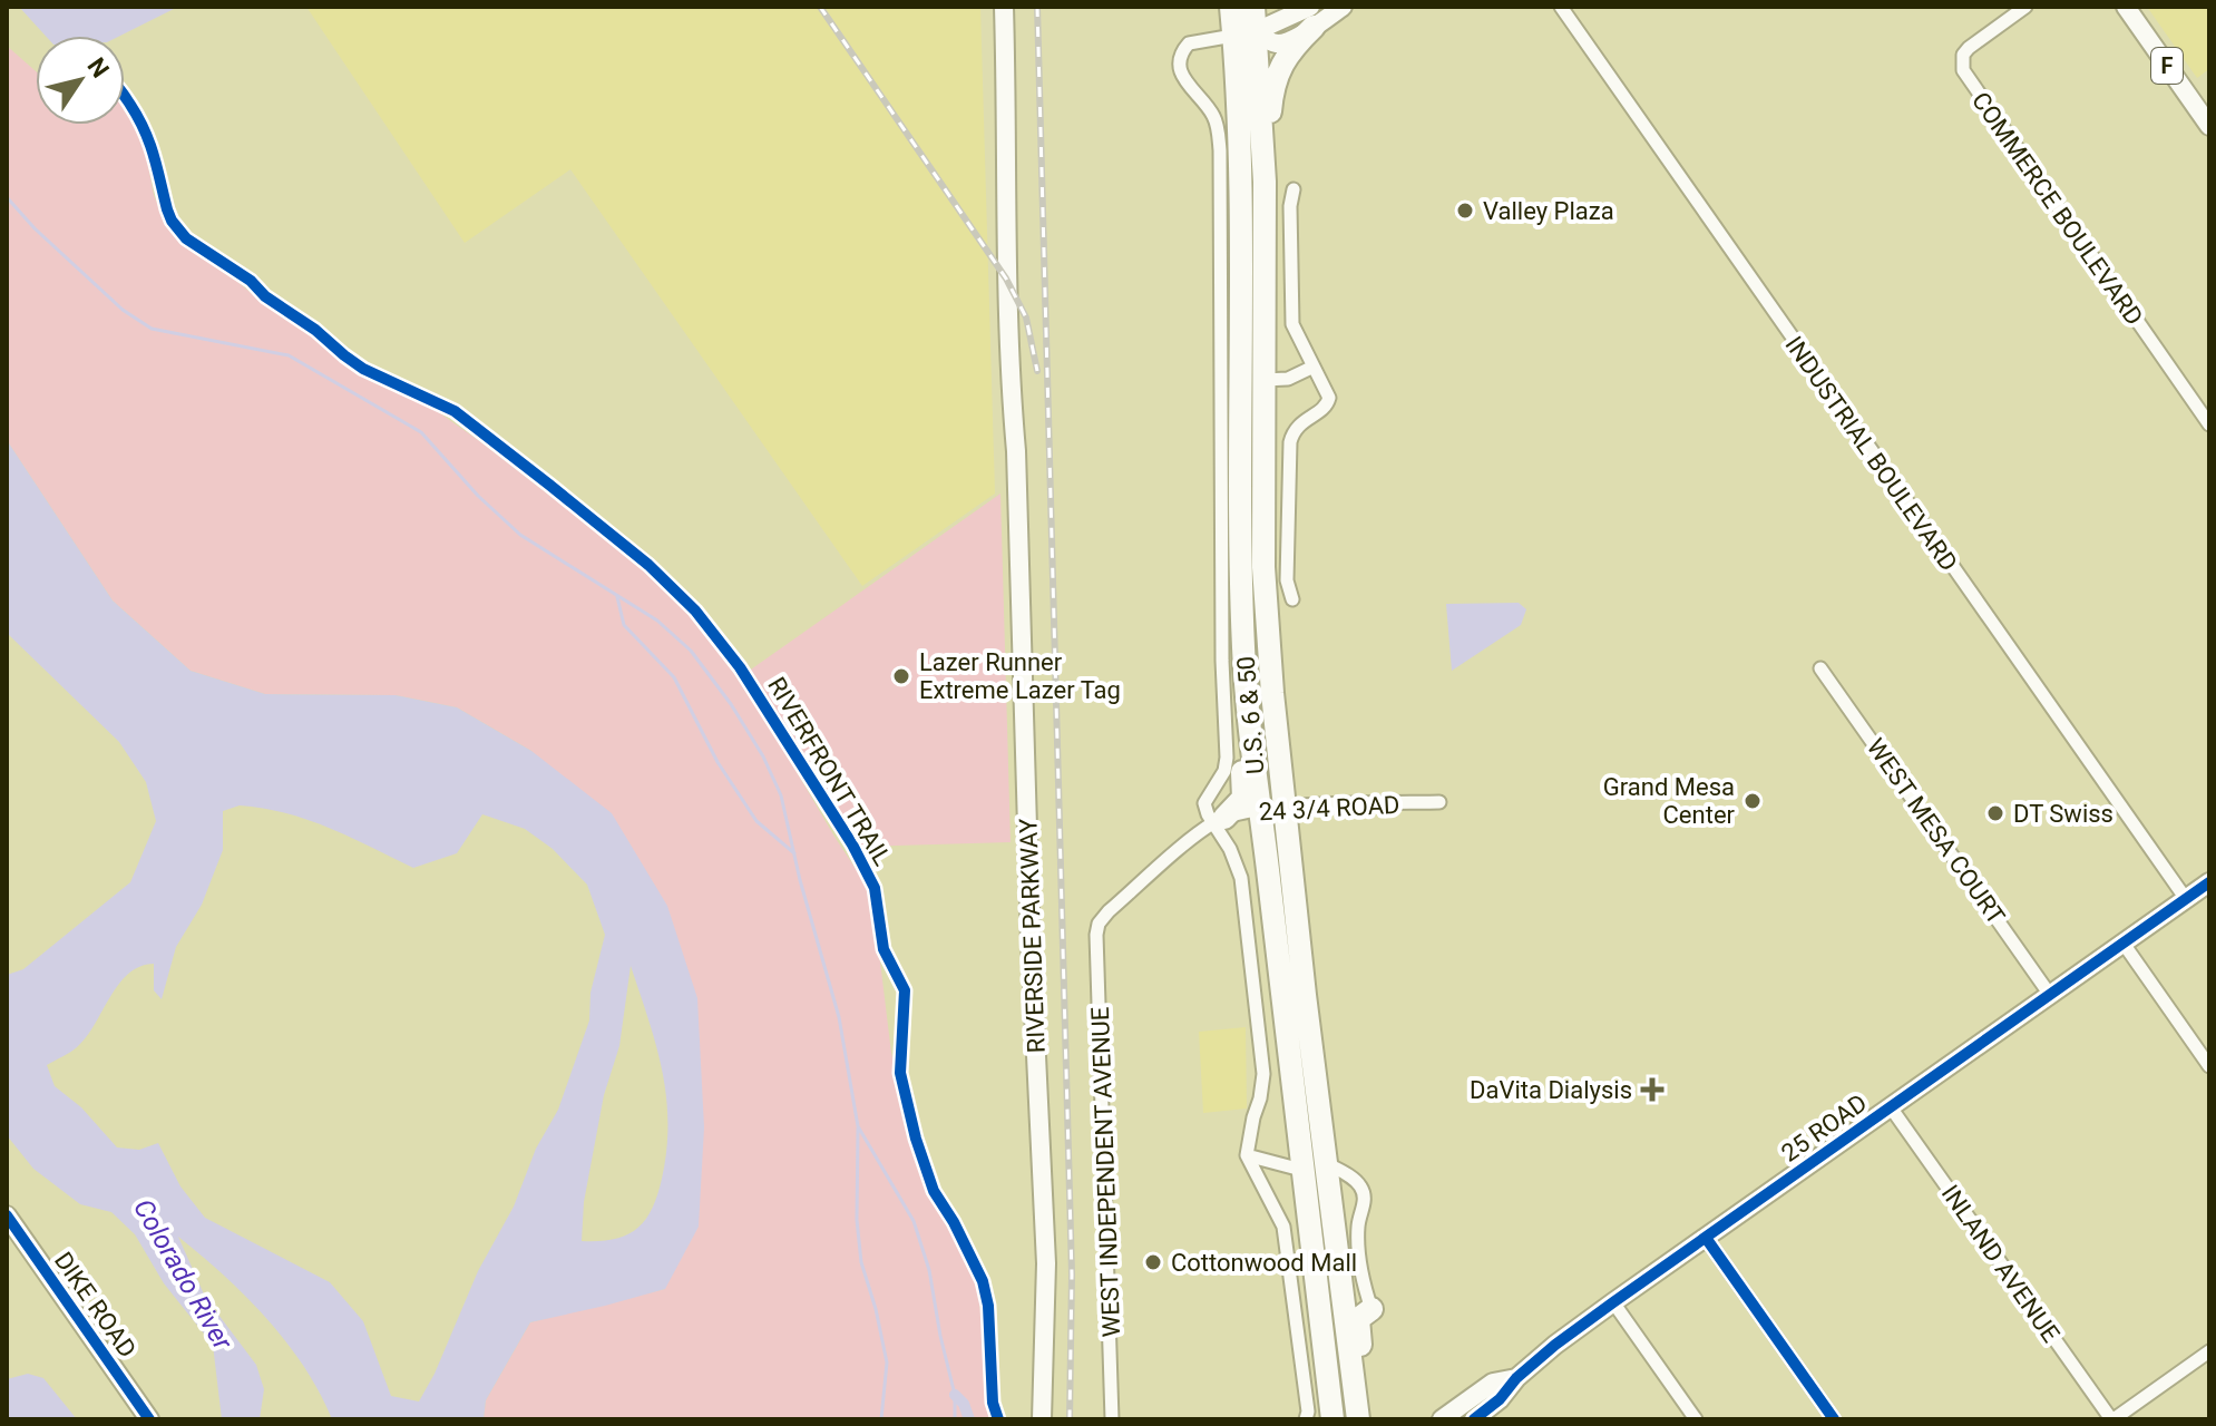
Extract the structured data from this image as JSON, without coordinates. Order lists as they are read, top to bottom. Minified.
{"streets":{"highway":["U.S. 6 & 50"],"main road":["F","RIVERSIDE PARKWAY","25 ROAD","DIKE ROAD"],"street":["COMMERCE BOULEVARD","INDUSTRIAL BOULEVARD","24 3/4 ROAD","WEST MESA COURT","WEST INDEPENDENT AVENUE","INLAND AVENUE"],"cycle path":["RIVERFRONT TRAIL"]},"crossings":[["INDUSTRIAL BOULEVARD","25 ROAD"],["U.S. 6 & 50","24 3/4 ROAD"],["24 3/4 ROAD","WEST INDEPENDENT AVENUE"],["WEST MESA COURT","25 ROAD"],["25 ROAD","INLAND AVENUE"]],"water":["Colorado River"],"places":{"other":["Valley Plaza","Lazer Runner Extreme Lazer Tag","Grand Mesa Center","DT Swiss","Cottonwood Mall"],"health":["DaVita Dialysis"]},"north":"top right"}
